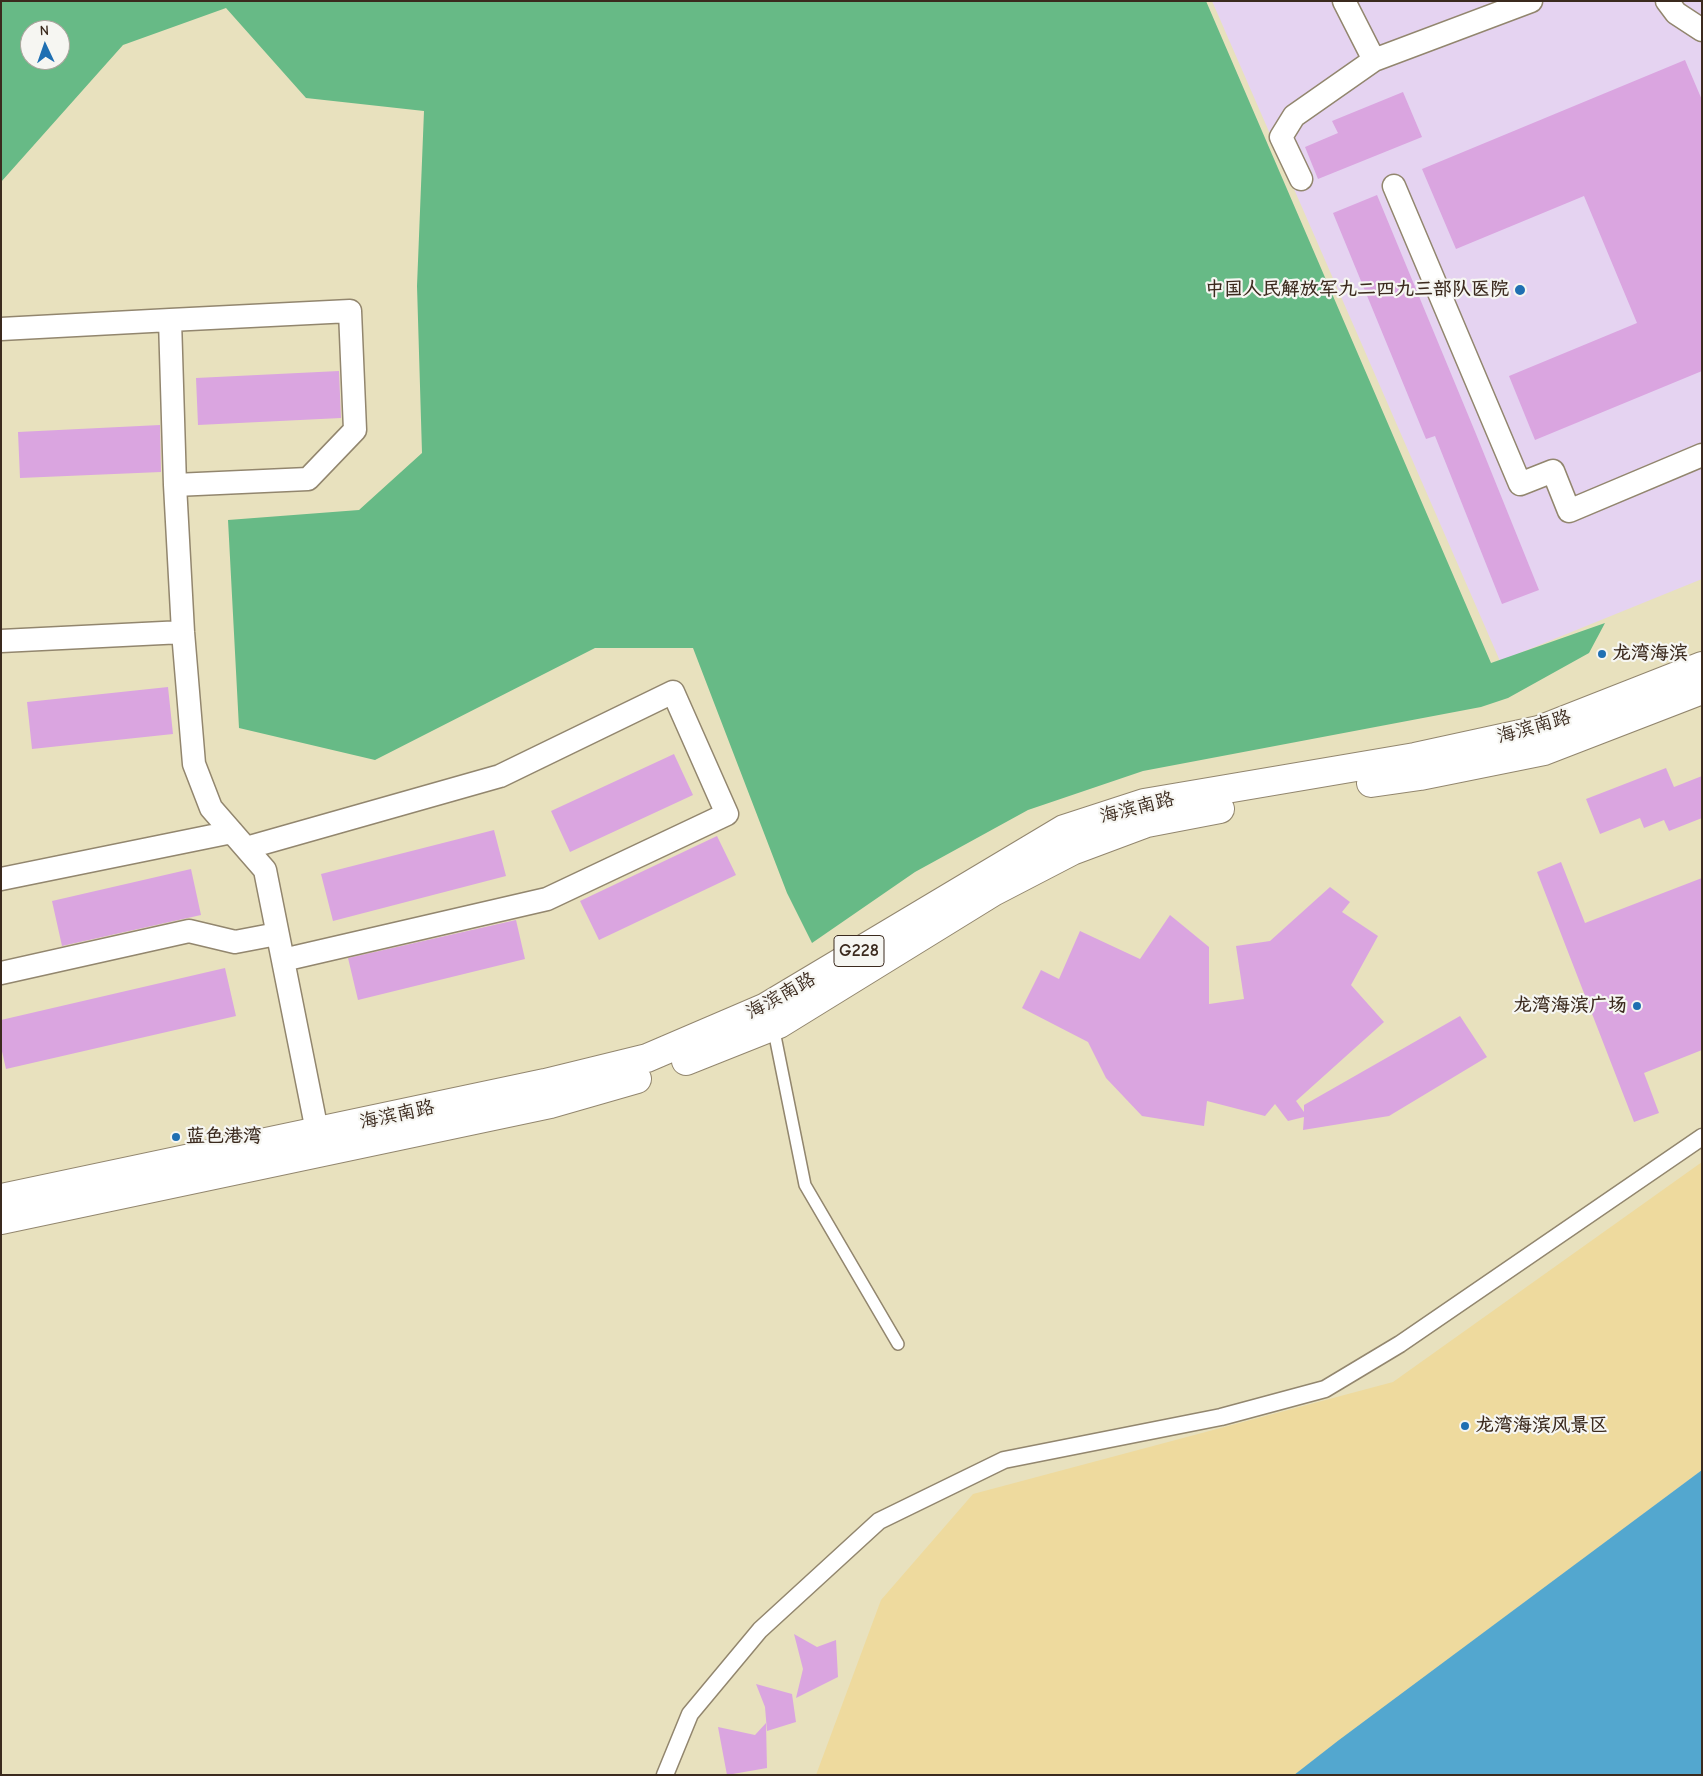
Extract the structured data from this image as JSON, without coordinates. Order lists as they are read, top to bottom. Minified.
{"streets":{"highway":["海滨南路","G228"]},"places":["中国人民解放军九二四九三部队医院","龙湾海滨","龙湾海滨广场","蓝色港湾","龙湾海滨风景区"],"north":"top"}
